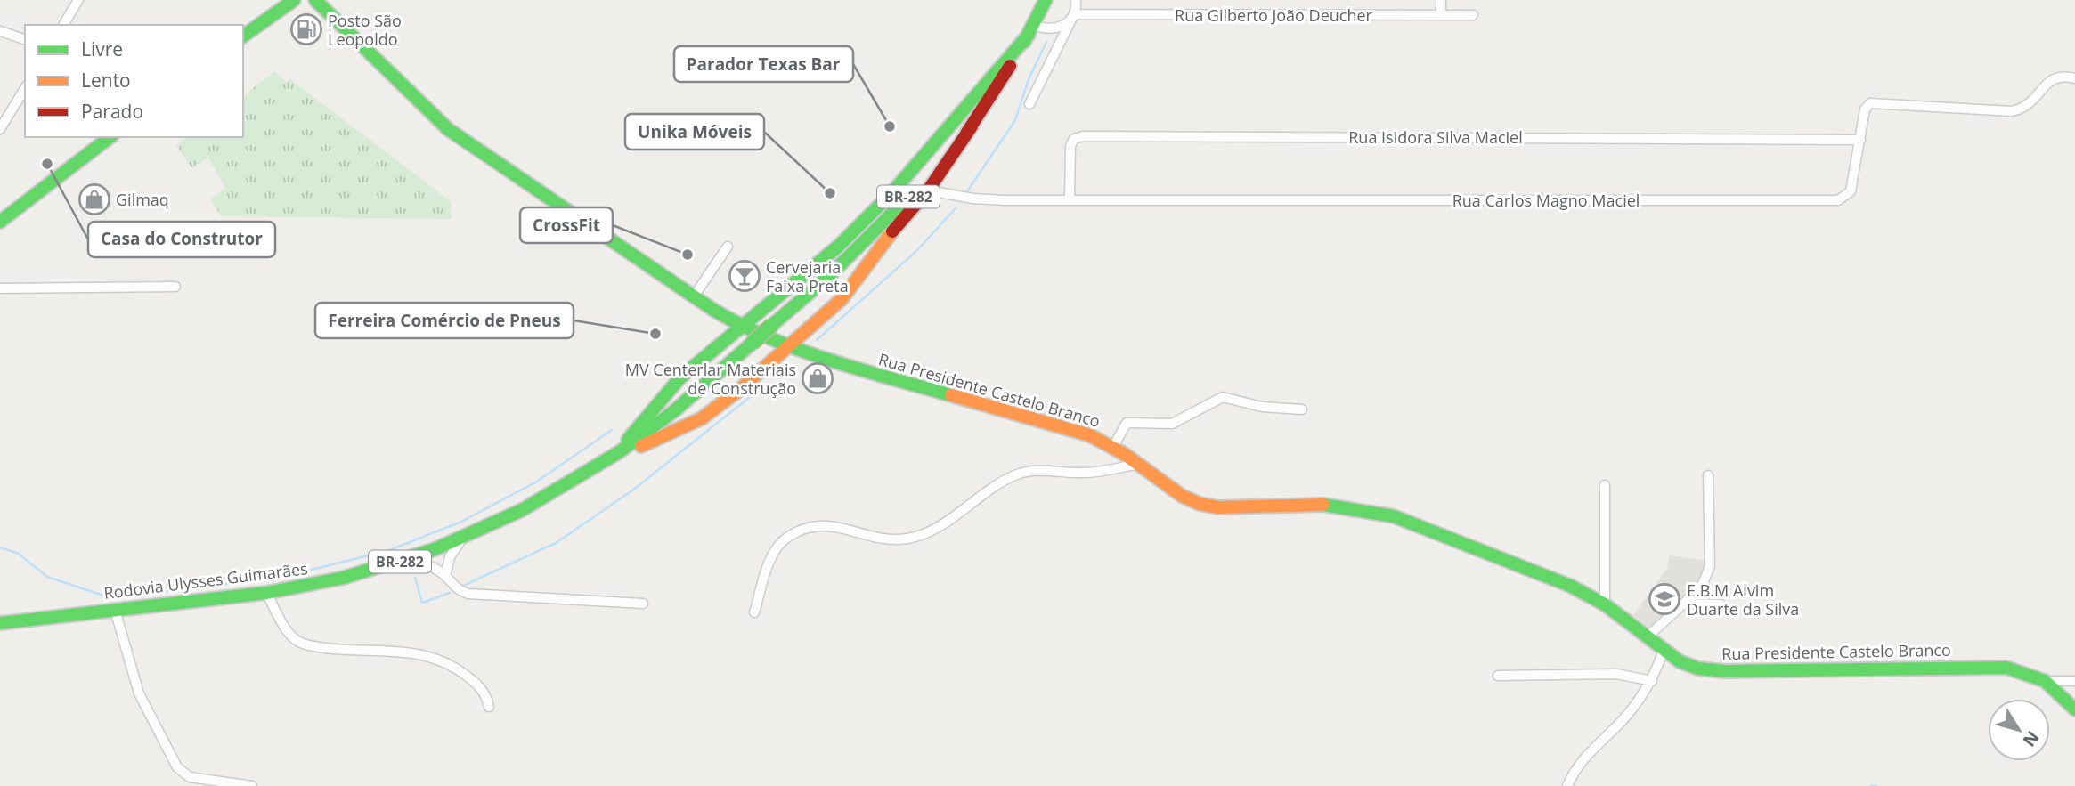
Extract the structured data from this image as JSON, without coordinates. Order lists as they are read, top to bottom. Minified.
{"streets":{"main road":["BR-282","Rua Presidente Castelo Branco","Rodovia Ulysses Guimarães"],"street":["Rua Gilberto João Deucher","Rua Isidora Silva Maciel","Rua Carlos Magno Maciel"]},"crossings":[["Rua Isidora Silva Maciel","Rua Carlos Magno Maciel"]],"places":{"fuel station":["Posto São Leopoldo"],"other":["Parador Texas Bar","Casa do Construtor","Unika Móveis","CrossFit","Ferreira Comércio de Pneus"],"shop":["Gilmaq","MV Centerlar Materiais de Construção"],"bar":["Cervejaria Faixa Preta"],"school or university":["E.B.M Alvim Duarte da Silva"]},"legend":["Livre","Lento","Parado"],"north":"bottom right"}
